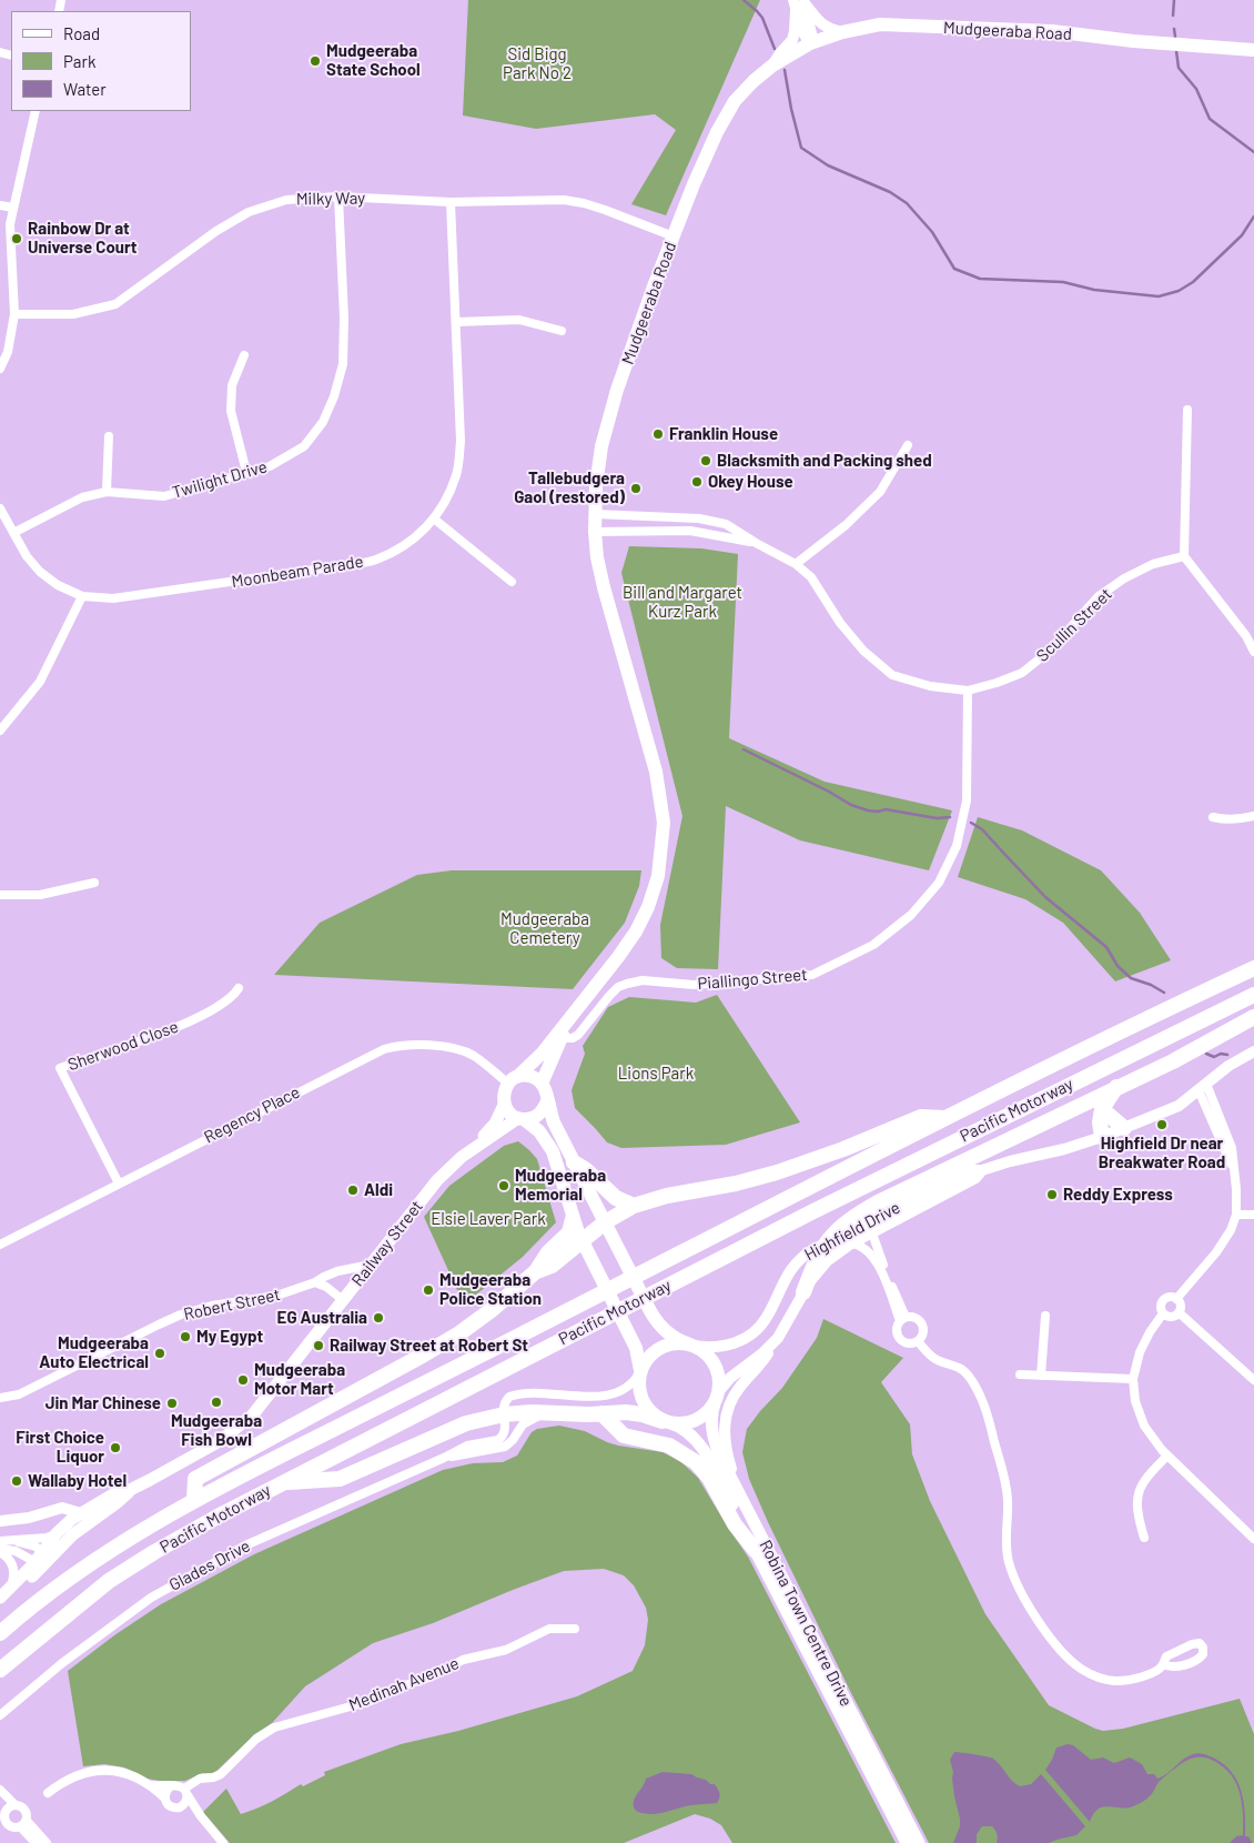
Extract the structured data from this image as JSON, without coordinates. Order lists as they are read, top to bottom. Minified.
{"streets":{"highway":["Pacific Motorway"],"main road":["Mudgeeraba Road","Railway Street","Robina Town Centre Drive"],"street":["Milky Way","Twilight Drive","Moonbeam Parade","Scullin Street","Piallingo Street","Sherwood Close","Regency Place","Highfield Drive","Robert Street","Glades Drive","Medinah Avenue"]},"crossings":[["Mudgeeraba Road","Milky Way"],["Mudgeeraba Road","Scullin Street"],["Mudgeeraba Road","Piallingo Street"],["Mudgeeraba Road","Regency Place"],["Mudgeeraba Road","Railway Street"],["Milky Way","Twilight Drive"],["Milky Way","Moonbeam Parade"],["Twilight Drive","Moonbeam Parade"],["Scullin Street","Piallingo Street"],["Sherwood Close","Regency Place"],["Regency Place","Railway Street"],["Highfield Drive","Robina Town Centre Drive"],["Railway Street","Robert Street"]],"parks":["Sid Bigg Park No 2","Bill and Margaret Kurz Park","Mudgeeraba Cemetery","Lions Park","Elsie Laver Park"],"places":["Mudgeeraba State School","Rainbow Dr at Universe Court","Franklin House","Blacksmith and Packing shed","Okey House","Tallebudgera Gaol (restored)","Highfield Dr near Breakwater Road","Mudgeeraba Memorial","Aldi","Reddy Express","Mudgeeraba Police Station","EG Australia","My Egypt","Railway Street at Robert St","Mudgeeraba Auto Electrical","Mudgeeraba Motor Mart","Mudgeeraba Fish Bowl","Jin Mar Chinese","First Choice Liquor","Wallaby Hotel"],"legend":["Road","Park","Water"]}
